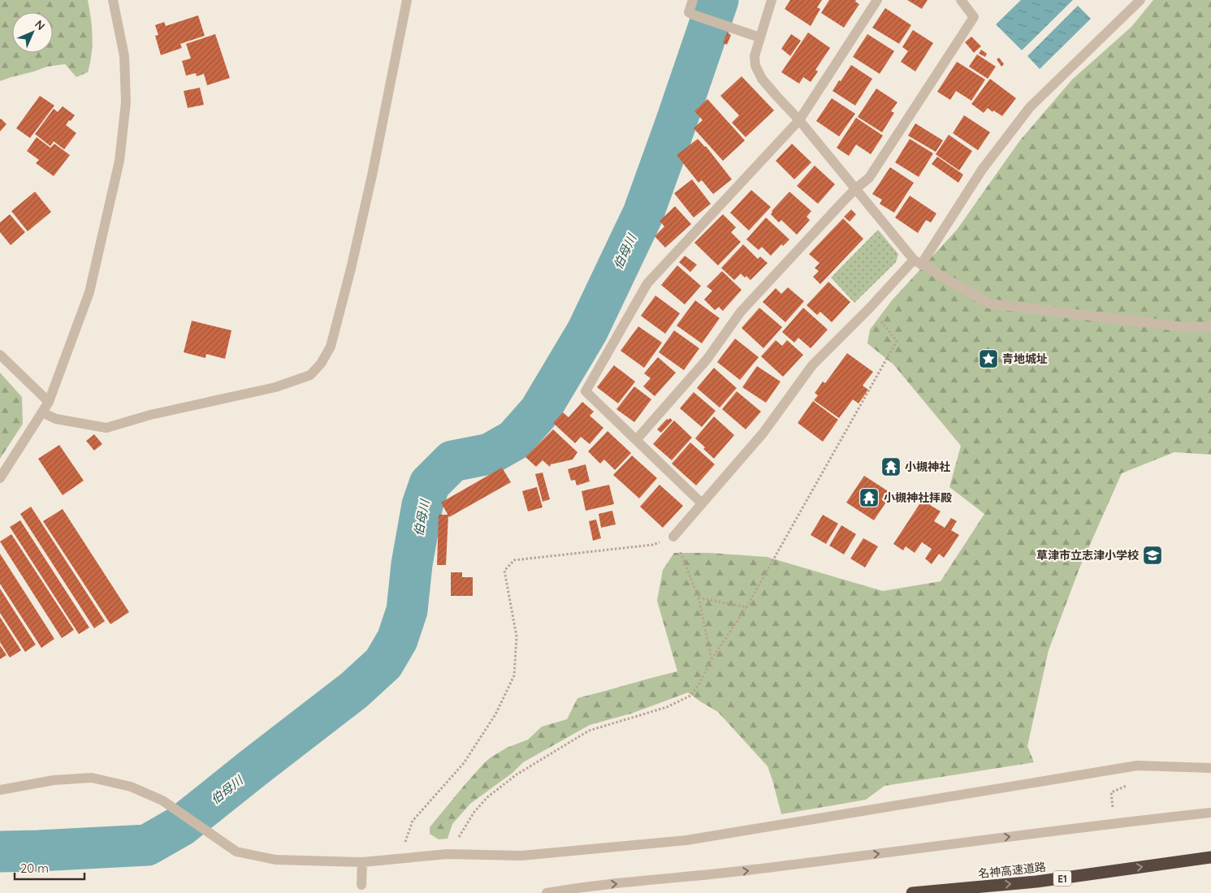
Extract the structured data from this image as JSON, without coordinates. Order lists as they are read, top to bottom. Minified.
{"streets":{"highway":["名神高速道路","E1"]},"one_way":["名神高速道路"],"water":["伯母川"],"places":{"place":["青地城址"],"temple":["小槻神社","小槻神社拝殿"],"school or university":["草津市立志津小学校"]},"scale_bar":"20 m","north":"top right"}
